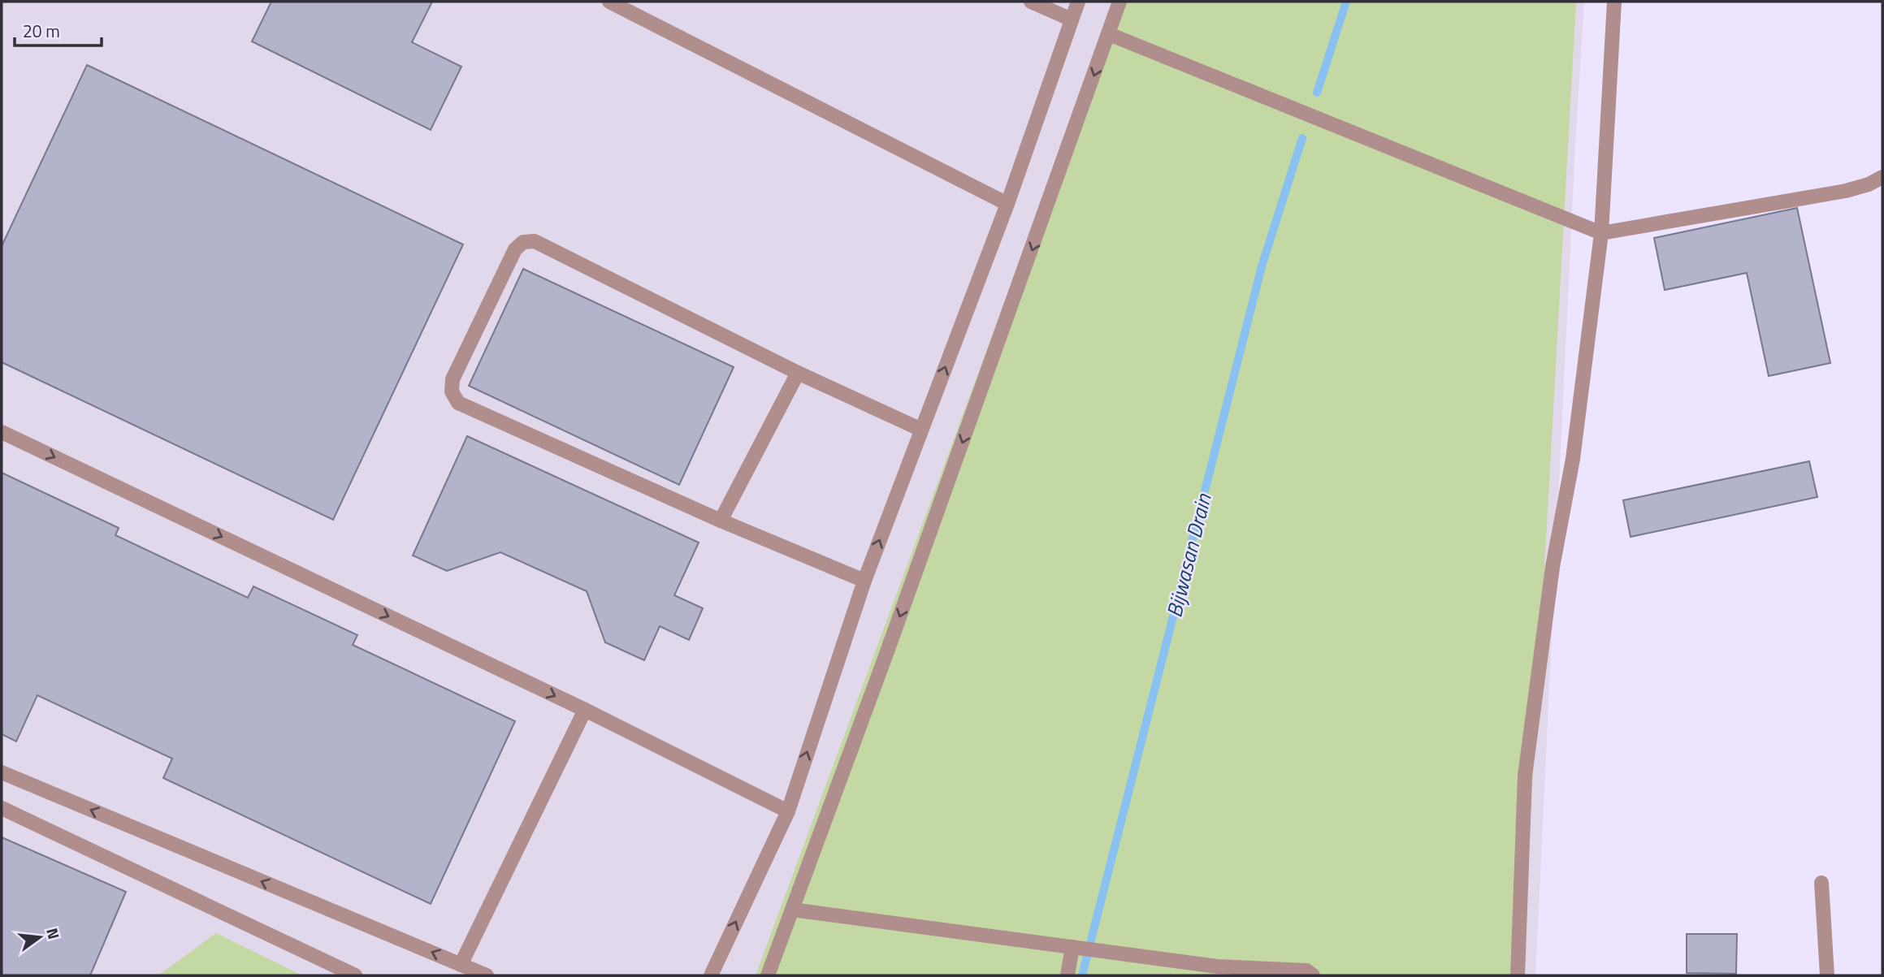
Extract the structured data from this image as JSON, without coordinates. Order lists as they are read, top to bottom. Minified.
{"water":["Bijwasan Drain"],"scale_bar":"20 m","north":"right"}
